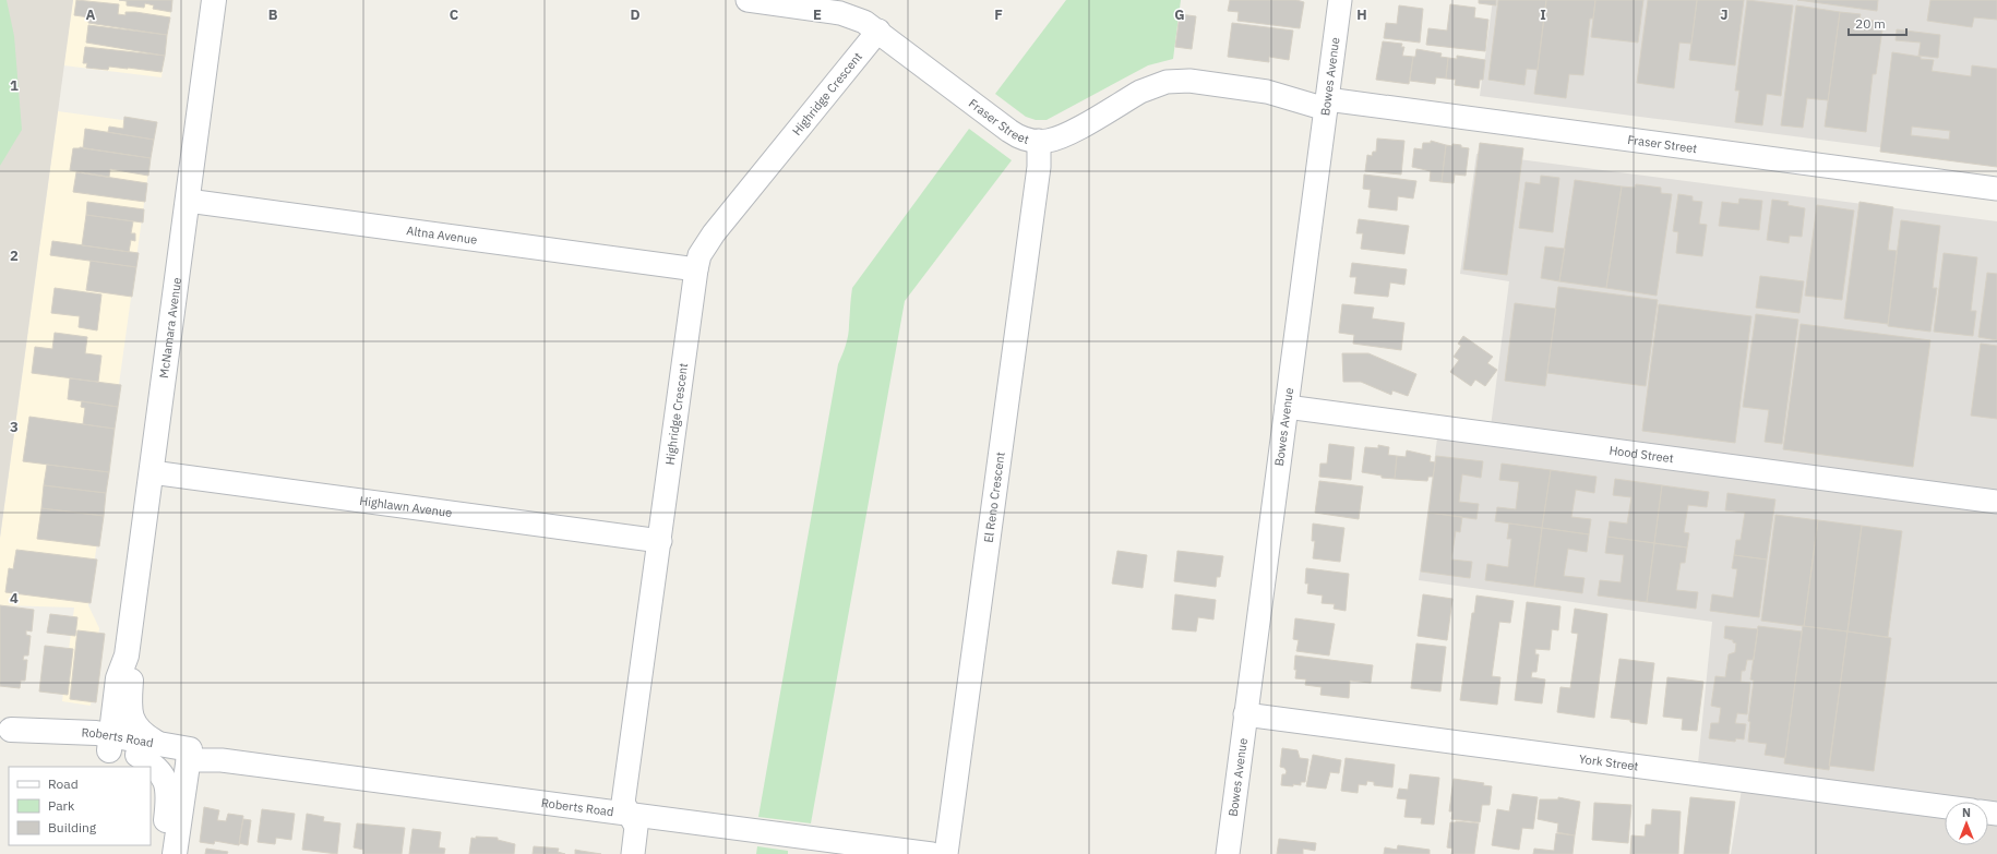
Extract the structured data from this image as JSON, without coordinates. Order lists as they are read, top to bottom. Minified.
{"streets":{"street":["Bowes Avenue","Highridge Crescent","Fraser Street","Altna Avenue","McNamara Avenue","Hood Street","El Reno Crescent","Highlawn Avenue","Roberts Road","York Street"]},"crossings":[["Bowes Avenue","Fraser Street"],["Bowes Avenue","Hood Street"],["Bowes Avenue","York Street"],["Highridge Crescent","Fraser Street"],["Highridge Crescent","Altna Avenue"],["Highridge Crescent","Highlawn Avenue"],["Highridge Crescent","Roberts Road"],["Fraser Street","El Reno Crescent"],["Altna Avenue","McNamara Avenue"],["McNamara Avenue","Highlawn Avenue"],["McNamara Avenue","Roberts Road"]],"legend":["Road","Park","Building"],"scale_bar":"20 m","north":"top","grid":{"columns":["A","B","C","D","E","F","G","H","I","J"],"rows":["1","2","3","4"]}}
